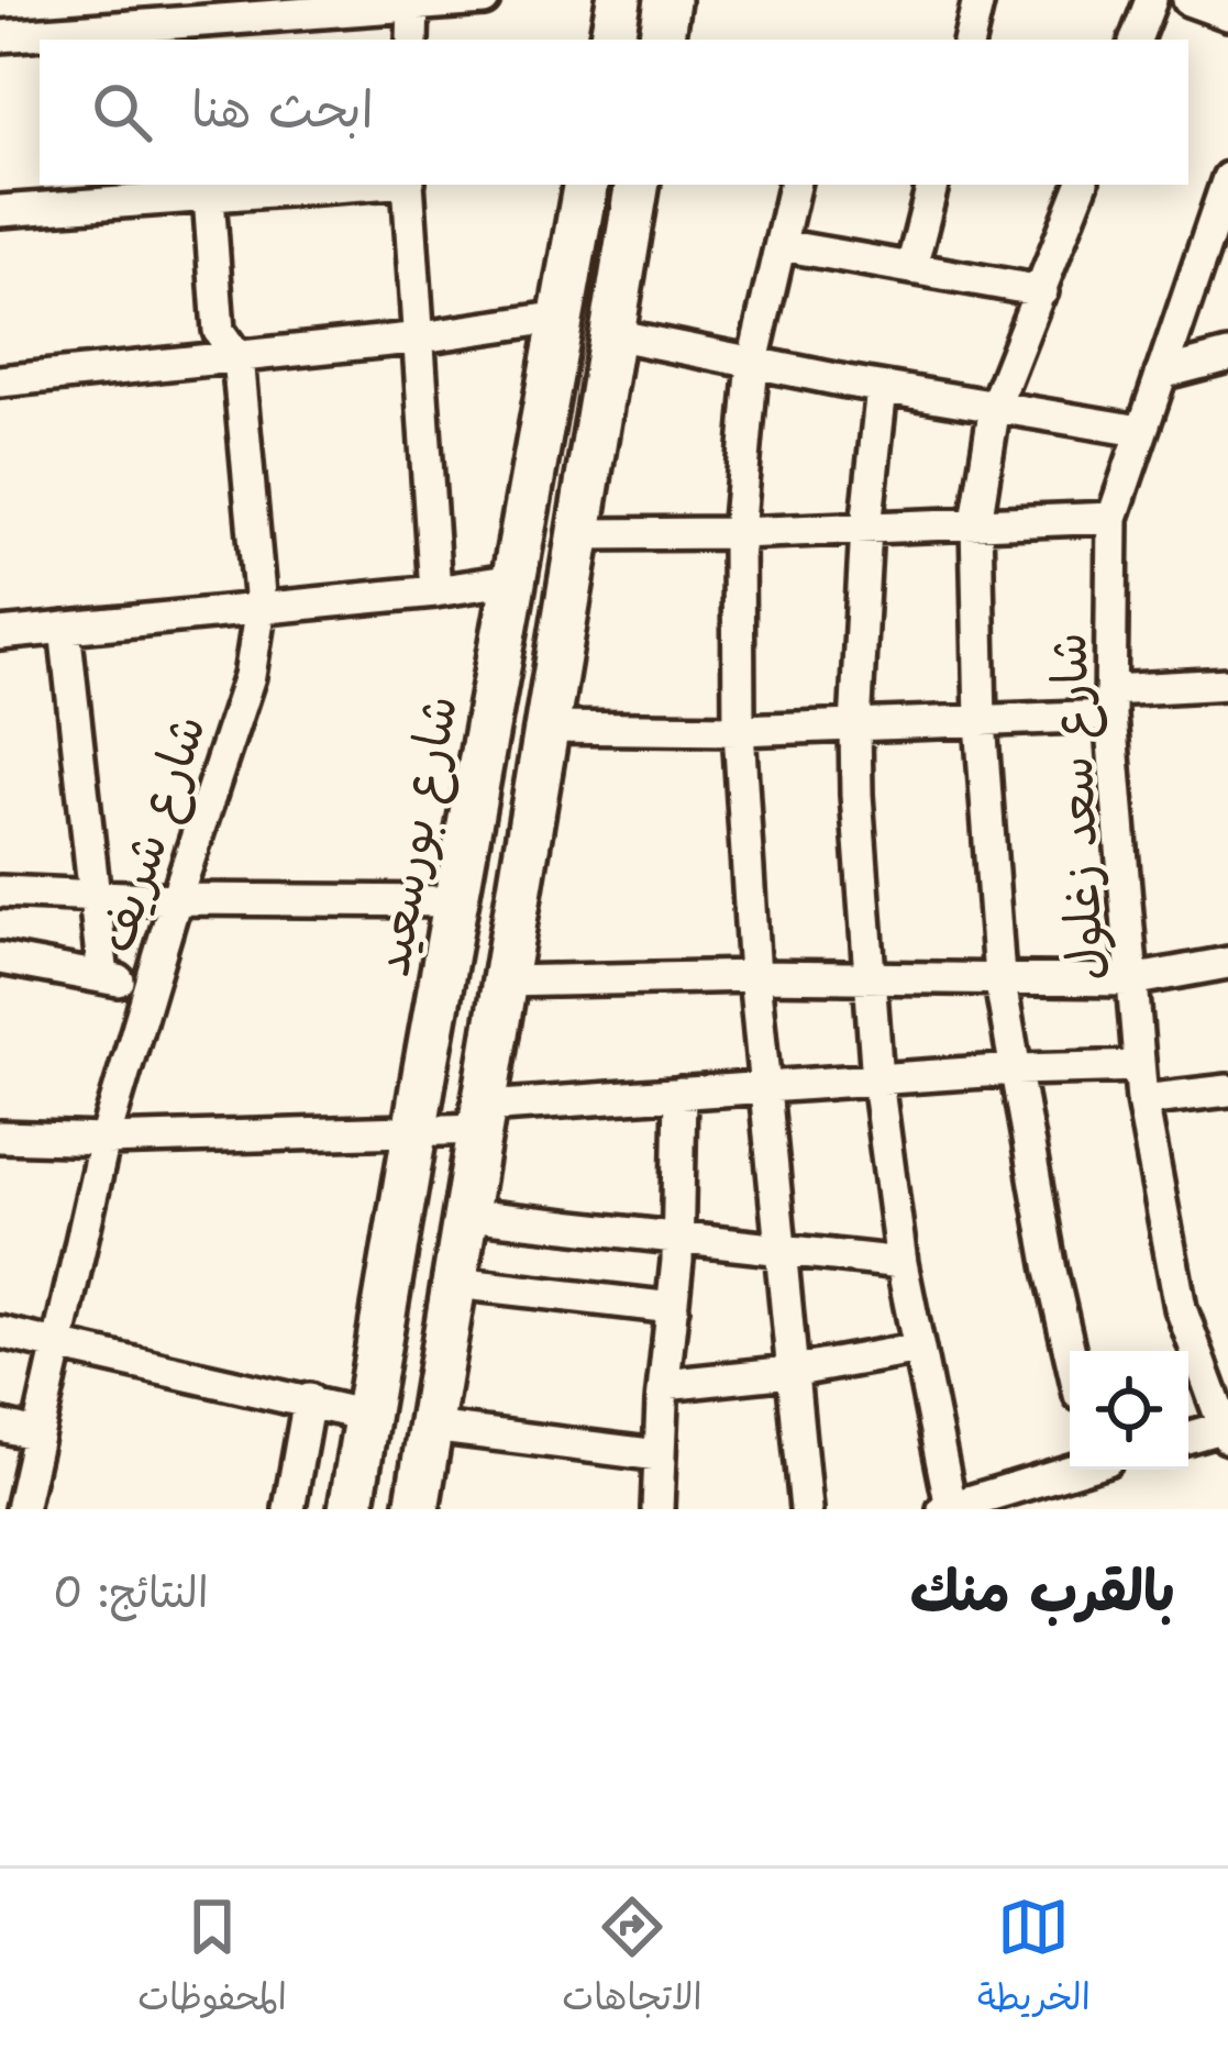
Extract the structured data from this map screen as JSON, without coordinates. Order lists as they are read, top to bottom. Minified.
{"streets":{"street":["شارع سعد زغلول","شارع شريف","شارع بورسعيد"]},"page":{"search":"ابحث هنا","heading":["بالقرب منك","النتائج: 0"],"nav":["الخريطة","الاتجاهات","المحفوظات"]}}
